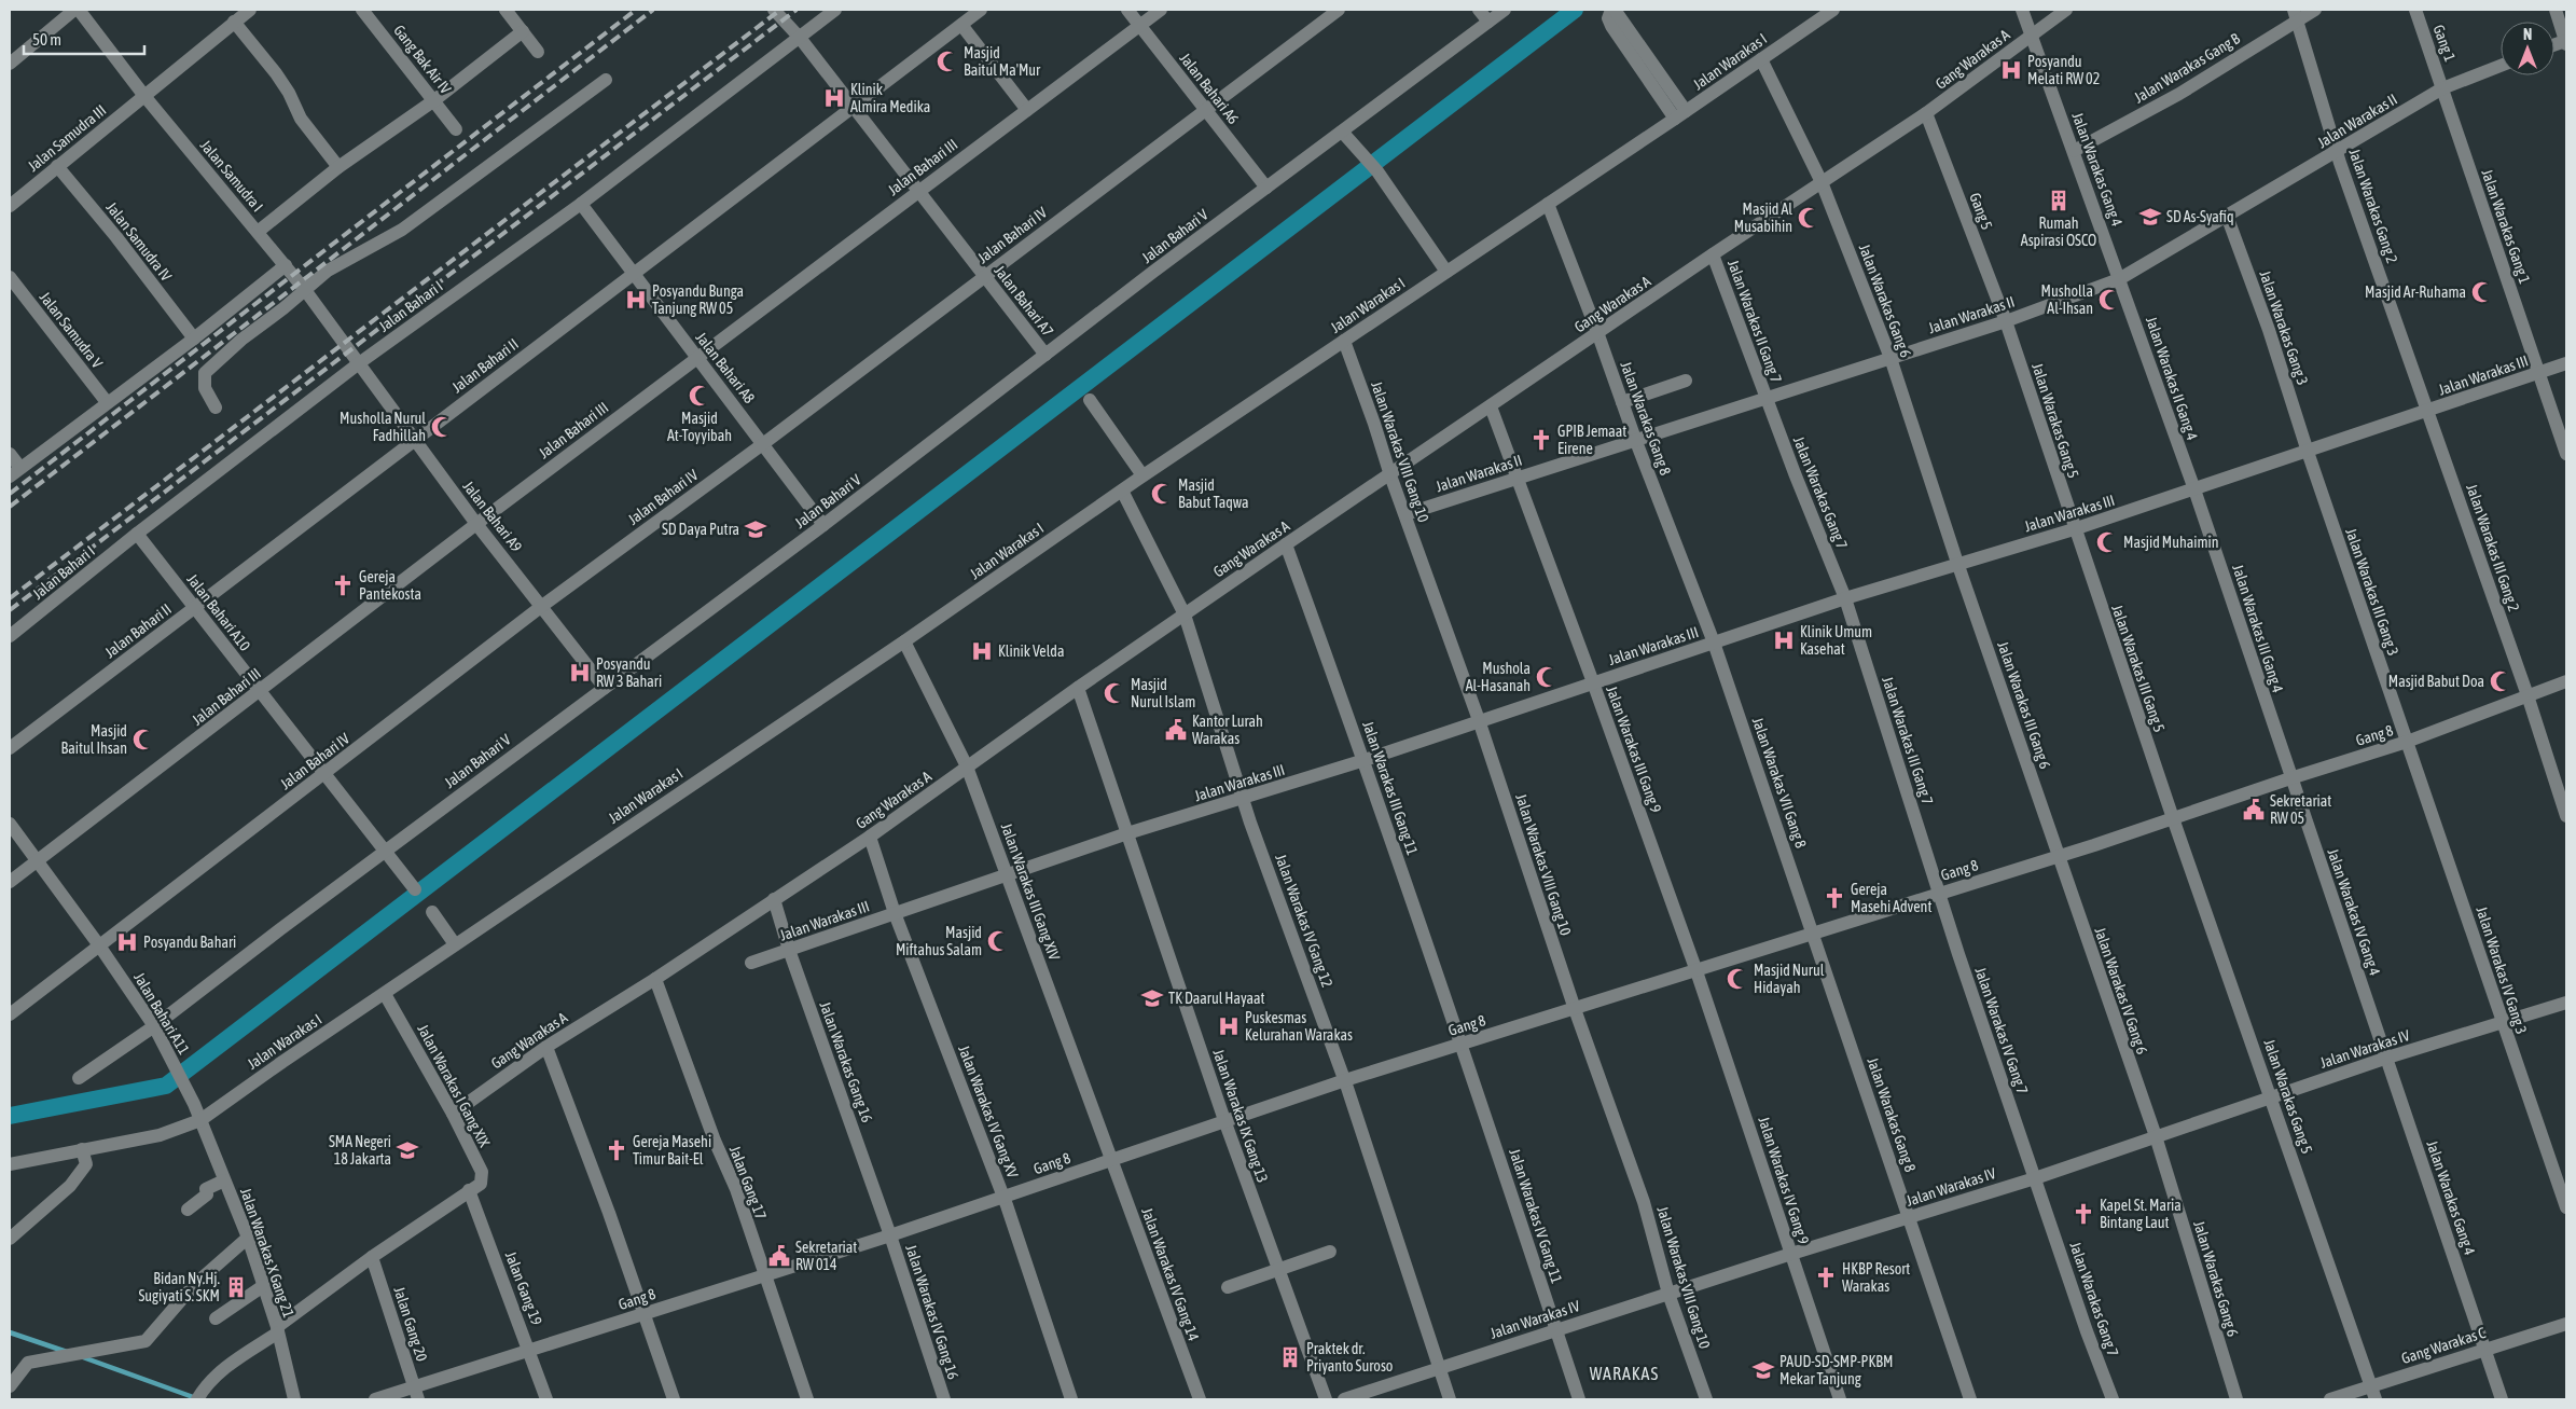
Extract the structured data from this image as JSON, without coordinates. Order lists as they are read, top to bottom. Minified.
{"streets":{"street":["Gang 1","Gang Bak Air IV","Gang Warakas A","Jalan Warakas I","Jalan Warakas Gang B","Jalan Bahari A6","Jalan Warakas II","Jalan Samudra III","Jalan Bahari III","Jalan Warakas Gang 4","Jalan Samudra I","Jalan Warakas Gang 2","Gang 5","Jalan Warakas Gang 1","Jalan Bahari IV","Jalan Bahari V","Jalan Samudra IV","Jalan Bahari A7","Jalan Warakas Gang 6","Jalan Bahari I","Jalan Warakas II Gang 7","Jalan Warakas Gang 3","Jalan Samudra V","Jalan Bahari II","Jalan Bahari A8","Jalan Warakas III","Jalan Warakas II Gang 4","Jalan Warakas Gang 8","Jalan Warakas Gang 5","Jalan Warakas VIII Gang 10","Jalan Warakas Gang 7","Jalan Bahari A9","Jalan Warakas III Gang 2","Jalan Warakas III Gang 3","Jalan Bahari A10","Jalan Warakas III Gang 4","Jalan Warakas III Gang 5","Jalan Warakas III Gang 6","Gang 8","Jalan Warakas III Gang 7","Jalan Warakas III Gang 9","Jalan Warakas VII Gang 8","Jalan Warakas III Gang 11","Jalan Warakas III Gang XIV","Jalan Warakas IV Gang 4","Jalan Warakas IV Gang 12","Jalan Warakas IV Gang 3","Jalan Warakas IV Gang 6","Jalan Bahari A11","Jalan Warakas IV Gang 7","Jalan Warakas IV","Jalan Warakas Gang 16","Jalan Warakas I Gang XIX","Jalan Warakas IV Gang XV","Jalan Warakas IX Gang 13","Jalan Warakas IV Gang 9","Jalan Gang 17","Jalan Warakas IV Gang 11","Jalan Warakas X Gang 21","Jalan Warakas IV Gang 14","Jalan Gang 19","Jalan Warakas IV Gang 16","Jalan Gang 20","Gang Warakas C"]},"crossings":[["Gang 1","Jalan Warakas II"],["Gang 1","Jalan Warakas Gang 1"],["Gang Warakas A","Jalan Warakas Gang 4"],["Gang Warakas A","Gang 5"],["Gang Warakas A","Jalan Warakas Gang 6"],["Gang Warakas A","Jalan Warakas II Gang 7"],["Gang Warakas A","Jalan Warakas Gang 8"],["Gang Warakas A","Jalan Warakas VIII Gang 10"],["Gang Warakas A","Jalan Warakas III Gang 9"],["Gang Warakas A","Jalan Warakas III Gang 11"],["Gang Warakas A","Jalan Warakas III Gang XIV"],["Gang Warakas A","Jalan Warakas IV Gang 12"],["Gang Warakas A","Jalan Warakas Gang 16"],["Gang Warakas A","Jalan Warakas I Gang XIX"],["Gang Warakas A","Jalan Warakas IV Gang XV"],["Gang Warakas A","Jalan Warakas IX Gang 13"],["Gang Warakas A","Jalan Gang 17"],["Jalan Warakas I","Jalan Warakas Gang 6"],["Jalan Warakas I","Jalan Warakas Gang 8"],["Jalan Warakas I","Jalan Warakas VIII Gang 10"],["Jalan Warakas I","Jalan Warakas III Gang XIV"],["Jalan Warakas I","Jalan Warakas IV Gang 12"],["Jalan Warakas I","Jalan Bahari A11"],["Jalan Warakas I","Jalan Warakas I Gang XIX"],["Jalan Warakas I","Jalan Warakas X Gang 21"],["Jalan Warakas Gang B","Jalan Warakas Gang 4"],["Jalan Warakas Gang B","Jalan Warakas Gang 2"],["Jalan Bahari A6","Jalan Bahari III"],["Jalan Bahari A6","Jalan Bahari IV"],["Jalan Bahari A6","Jalan Bahari V"],["Jalan Warakas II","Jalan Warakas Gang 4"],["Jalan Warakas II","Jalan Warakas Gang 2"],["Jalan Warakas II","Gang 5"],["Jalan Warakas II","Jalan Warakas Gang 1"],["Jalan Warakas II","Jalan Warakas Gang 6"],["Jalan Warakas II","Jalan Warakas II Gang 7"],["Jalan Warakas II","Jalan Warakas Gang 3"],["Jalan Warakas II","Jalan Warakas II Gang 4"],["Jalan Warakas II","Jalan Warakas Gang 8"],["Jalan Warakas II","Jalan Warakas Gang 5"],["Jalan Warakas II","Jalan Warakas VIII Gang 10"],["Jalan Warakas II","Jalan Warakas Gang 7"],["Jalan Warakas II","Jalan Warakas III Gang 9"],["Jalan Samudra III","Jalan Samudra I"],["Jalan Samudra III","Jalan Samudra IV"],["Jalan Bahari III","Jalan Bahari A7"],["Jalan Bahari III","Jalan Bahari A8"],["Jalan Bahari III","Jalan Bahari A9"],["Jalan Bahari III","Jalan Bahari A10"],["Jalan Bahari III","Jalan Bahari A11"],["Jalan Warakas Gang 4","Jalan Warakas II Gang 4"],["Jalan Warakas Gang 4","Jalan Warakas IV Gang 4"],["Jalan Warakas Gang 4","Jalan Warakas IV"],["Jalan Warakas Gang 4","Gang Warakas C"],["Jalan Samudra I","Jalan Bahari I"],["Jalan Samudra I","Jalan Bahari A9"],["Jalan Warakas Gang 2","Jalan Warakas III"],["Jalan Warakas Gang 2","Jalan Warakas III Gang 2"],["Gang 5","Jalan Warakas Gang 5"],["Jalan Warakas Gang 1","Jalan Warakas III"],["Jalan Bahari IV","Jalan Bahari A7"],["Jalan Bahari IV","Jalan Bahari A8"],["Jalan Bahari IV","Jalan Bahari A9"],["Jalan Bahari IV","Jalan Bahari A10"],["Jalan Bahari IV","Jalan Bahari A11"],["Jalan Bahari V","Jalan Bahari A7"],["Jalan Bahari V","Jalan Bahari A8"],["Jalan Bahari V","Jalan Bahari A9"],["Jalan Bahari V","Jalan Bahari A10"],["Jalan Bahari A7","Jalan Bahari I"],["Jalan Bahari A7","Jalan Bahari II"],["Jalan Warakas Gang 6","Jalan Warakas III"],["Jalan Warakas Gang 6","Jalan Warakas III Gang 6"],["Jalan Warakas Gang 6","Jalan Warakas IV Gang 6"],["Jalan Warakas Gang 6","Jalan Warakas IV"],["Jalan Bahari I","Jalan Bahari A8"],["Jalan Bahari I","Jalan Bahari A9"],["Jalan Bahari I","Jalan Bahari A10"],["Jalan Warakas II Gang 7","Jalan Warakas Gang 7"],["Jalan Warakas Gang 3","Jalan Warakas III"],["Jalan Warakas Gang 3","Jalan Warakas III Gang 3"],["Jalan Bahari II","Jalan Bahari A8"],["Jalan Bahari II","Jalan Bahari A9"],["Jalan Bahari II","Jalan Bahari A10"],["Jalan Warakas III","Jalan Warakas II Gang 4"],["Jalan Warakas III","Jalan Warakas Gang 8"],["Jalan Warakas III","Jalan Warakas Gang 5"],["Jalan Warakas III","Jalan Warakas VIII Gang 10"],["Jalan Warakas III","Jalan Warakas Gang 7"],["Jalan Warakas III","Jalan Warakas III Gang 2"],["Jalan Warakas III","Jalan Warakas III Gang 3"],["Jalan Warakas III","Jalan Warakas III Gang 4"],["Jalan Warakas III","Jalan Warakas III Gang 5"],["Jalan Warakas III","Jalan Warakas III Gang 6"],["Jalan Warakas III","Jalan Warakas III Gang 7"],["Jalan Warakas III","Jalan Warakas III Gang 9"],["Jalan Warakas III","Jalan Warakas VII Gang 8"],["Jalan Warakas III","Jalan Warakas III Gang 11"],["Jalan Warakas III","Jalan Warakas III Gang XIV"],["Jalan Warakas III","Jalan Warakas IV Gang 12"],["Jalan Warakas III","Jalan Warakas Gang 16"],["Jalan Warakas III","Jalan Warakas IV Gang XV"],["Jalan Warakas III","Jalan Warakas IX Gang 13"],["Jalan Warakas II Gang 4","Jalan Warakas III Gang 4"],["Jalan Warakas Gang 8","Gang 8"],["Jalan Warakas Gang 8","Jalan Warakas VII Gang 8"],["Jalan Warakas Gang 8","Jalan Warakas IV"],["Jalan Warakas Gang 5","Jalan Warakas III Gang 5"],["Jalan Warakas Gang 5","Gang 8"],["Jalan Warakas Gang 5","Jalan Warakas IV"],["Jalan Warakas Gang 5","Gang Warakas C"],["Jalan Warakas VIII Gang 10","Gang 8"],["Jalan Warakas VIII Gang 10","Jalan Warakas IV"],["Jalan Warakas Gang 7","Jalan Warakas III Gang 7"],["Jalan Warakas Gang 7","Jalan Warakas IV Gang 7"],["Jalan Warakas Gang 7","Jalan Warakas IV"],["Jalan Warakas III Gang 2","Gang 8"],["Jalan Warakas III Gang 3","Gang 8"],["Jalan Warakas III Gang 3","Jalan Warakas IV Gang 3"],["Jalan Warakas III Gang 4","Gang 8"],["Jalan Warakas III Gang 4","Jalan Warakas IV Gang 4"],["Jalan Warakas III Gang 5","Gang 8"],["Jalan Warakas III Gang 6","Gang 8"],["Jalan Warakas III Gang 6","Jalan Warakas IV Gang 6"],["Gang 8","Jalan Warakas III Gang 7"],["Gang 8","Jalan Warakas III Gang 9"],["Gang 8","Jalan Warakas VII Gang 8"],["Gang 8","Jalan Warakas III Gang 11"],["Gang 8","Jalan Warakas III Gang XIV"],["Gang 8","Jalan Warakas IV Gang 4"],["Gang 8","Jalan Warakas IV Gang 12"],["Gang 8","Jalan Warakas IV Gang 3"],["Gang 8","Jalan Warakas IV Gang 6"],["Gang 8","Jalan Warakas IV Gang 7"],["Gang 8","Jalan Warakas Gang 16"],["Gang 8","Jalan Warakas IV Gang XV"],["Gang 8","Jalan Warakas IX Gang 13"],["Gang 8","Jalan Warakas IV Gang 9"],["Gang 8","Jalan Gang 17"],["Gang 8","Jalan Warakas IV Gang 11"],["Gang 8","Jalan Warakas IV Gang 14"],["Gang 8","Jalan Gang 19"],["Gang 8","Jalan Warakas IV Gang 16"],["Gang 8","Jalan Gang 20"],["Jalan Warakas III Gang 7","Jalan Warakas IV Gang 7"],["Jalan Warakas III Gang 9","Jalan Warakas IV Gang 9"],["Jalan Warakas III Gang 11","Jalan Warakas IV Gang 11"],["Jalan Warakas III Gang XIV","Jalan Warakas IV Gang 14"],["Jalan Warakas IV Gang 4","Jalan Warakas IV"],["Jalan Warakas IV Gang 12","Jalan Warakas IV"],["Jalan Warakas IV Gang 3","Jalan Warakas IV"],["Jalan Warakas IV Gang 6","Jalan Warakas IV"],["Jalan Bahari A11","Jalan Warakas X Gang 21"],["Jalan Warakas IV Gang 7","Jalan Warakas IV"],["Jalan Warakas IV","Jalan Warakas IV Gang 9"],["Jalan Warakas IV","Jalan Warakas IV Gang 11"],["Jalan Warakas Gang 16","Jalan Warakas IV Gang 16"],["Jalan Warakas I Gang XIX","Jalan Gang 19"]],"districts":["WARAKAS"],"places":{"mosque":["Masjid Baitul Ma'Mur","Masjid Al Musabihin","Masjid Ar-Ruhama","Musholla Al-Ihsan","Masjid At-Toyyibah","Musholla Nurul Fadhillah","Masjid Babut Taqwa","Masjid Muhaimin","Mushola Al-Hasanah","Masjid Babut Doa","Masjid Nurul Islam","Masjid Baitul Ihsan","Masjid Miftahus Salam","Masjid Nurul Hidayah"],"hospital":["Posyandu Melati RW 02","Klinik Almira Medika","Posyandu Bunga Tanjung RW 05","Klinik Umum Kasehat","Klinik Velda","Posyandu RW 3 Bahari","Posyandu Bahari","Puskesmas Kelurahan Warakas"],"building":["Rumah Aspirasi OSCO","Bidan Ny.Hj. Sugiyati S. SKM","Praktek dr. Priyanto Suroso"],"school or university":["SD As-Syafiq","SD Daya Putra","TK Daarul Hayaat","SMA Negeri 18 Jakarta","PAUD-SD-SMP-PKBM Mekar Tanjung"],"church":["GPIB Jemaat Eirene","Gereja Pantekosta","Gereja Masehi Advent","Gereja Masehi Timur Bait-El","Kapel St. Maria Bintang Laut","HKBP Resort Warakas"],"public building":["Kantor Lurah Warakas","Sekretariat RW 05","Sekretariat RW 014"]},"scale_bar":"50 m","north":"top"}
